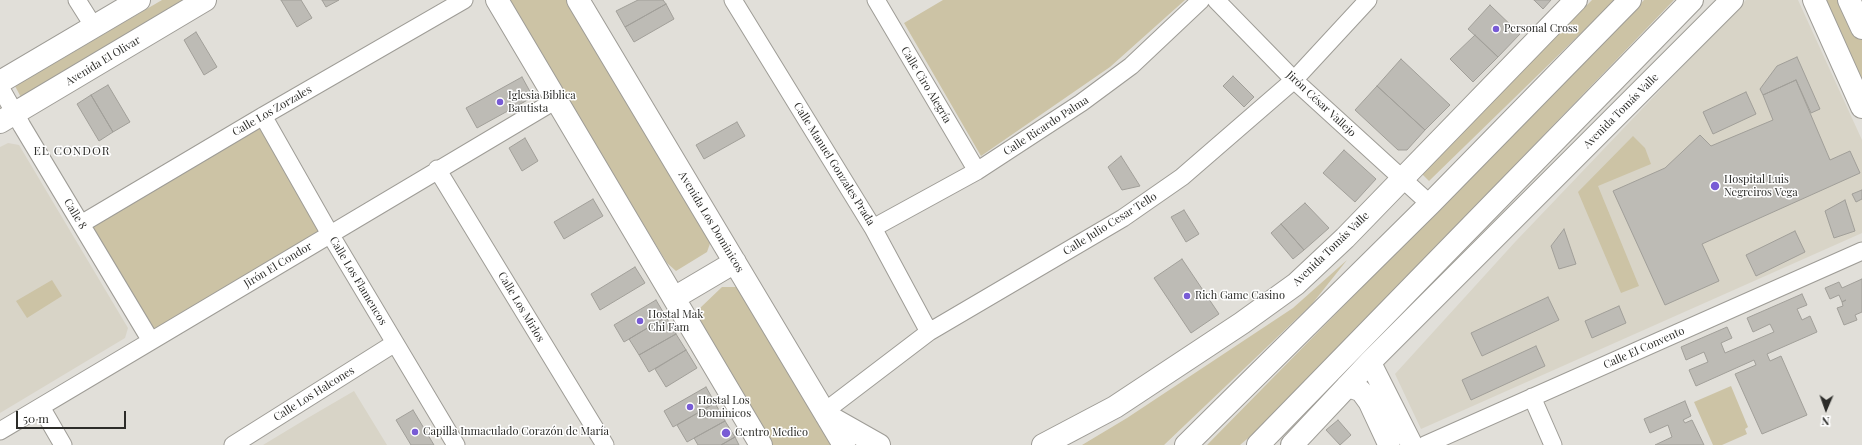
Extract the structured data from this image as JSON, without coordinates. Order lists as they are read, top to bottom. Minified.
{"streets":{"main road":["Avenida El Olivar","Avenida Tomás Valle","Avenida Los Dominicos"],"street":["Calle Ciro Alegría","Jirón César Vallejo","Calle Los Zorzales","Calle Ricardo Palma","Calle Manuel Gonzales Prada","Calle 8","Calle Julio Cesar Tello","Jirón El Condor","Calle Los Flamencos","Calle Los Mirlos","Calle El Convento","Calle Los Halcones"]},"crossings":[["Avenida El Olivar","Calle 8"],["Calle Ciro Alegría","Calle Ricardo Palma"],["Jirón César Vallejo","Avenida Tomás Valle"],["Jirón César Vallejo","Calle Julio Cesar Tello"],["Calle Los Zorzales","Calle 8"],["Calle Los Zorzales","Calle Los Flamencos"],["Calle Ricardo Palma","Calle Manuel Gonzales Prada"],["Calle Manuel Gonzales Prada","Calle Julio Cesar Tello"],["Calle 8","Jirón El Condor"],["Avenida Los Dominicos","Calle Julio Cesar Tello"],["Jirón El Condor","Calle Los Flamencos"],["Jirón El Condor","Calle Los Mirlos"],["Calle Los Flamencos","Calle Los Halcones"]],"districts":["EL CONDOR"],"places":["Personal Cross","Iglesia Biblica Bautista","Hospital Luis Negreiros Vega","Rich Game Casino","Hostal Mak Chi Fam","Hostal Los Dominicos","Capilla Inmaculado Corazón de María","Centro Medico"],"scale_bar":"50 m","north":"bottom"}
